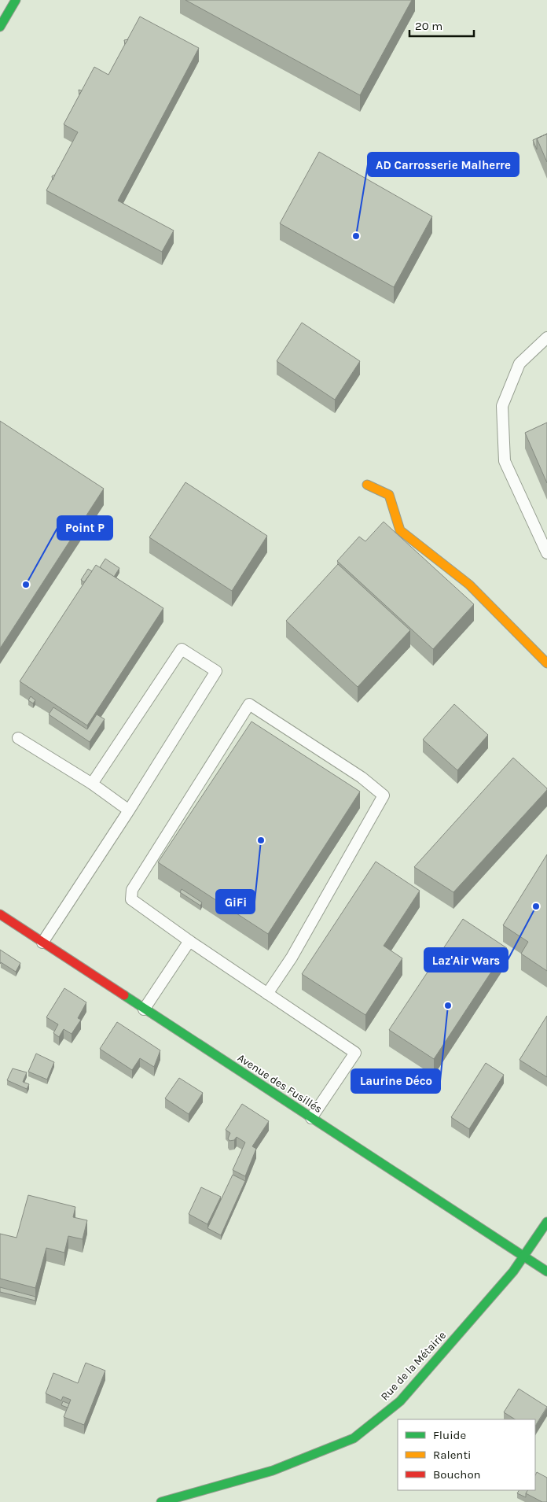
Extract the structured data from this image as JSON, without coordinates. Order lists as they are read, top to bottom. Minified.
{"streets":{"street":["Avenue des Fusillés","Rue de la Métairie"]},"crossings":[["Avenue des Fusillés","Rue de la Métairie"]],"places":["AD Carrosserie Malherre","Point P","GiFi","Laz'Air Wars","Laurine Déco"],"legend":["Fluide","Ralenti","Bouchon"],"scale_bar":"20 m"}
